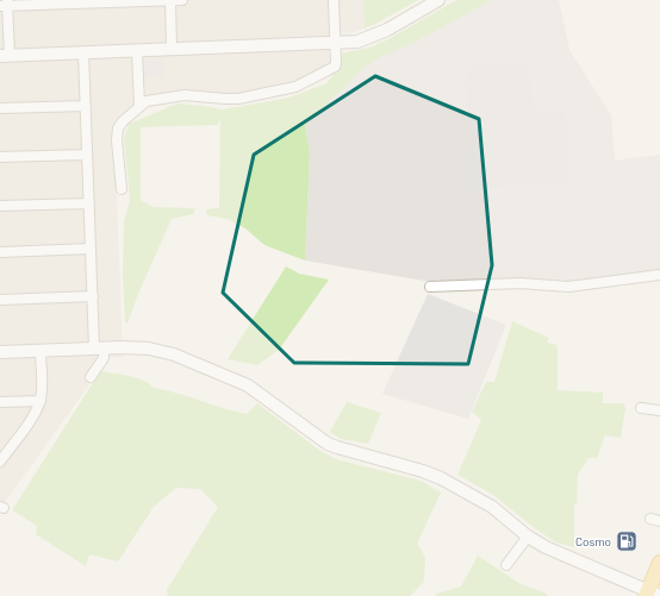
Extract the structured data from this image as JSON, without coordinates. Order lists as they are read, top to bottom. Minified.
{"places":{"fuel station":["Cosmo"]}}
